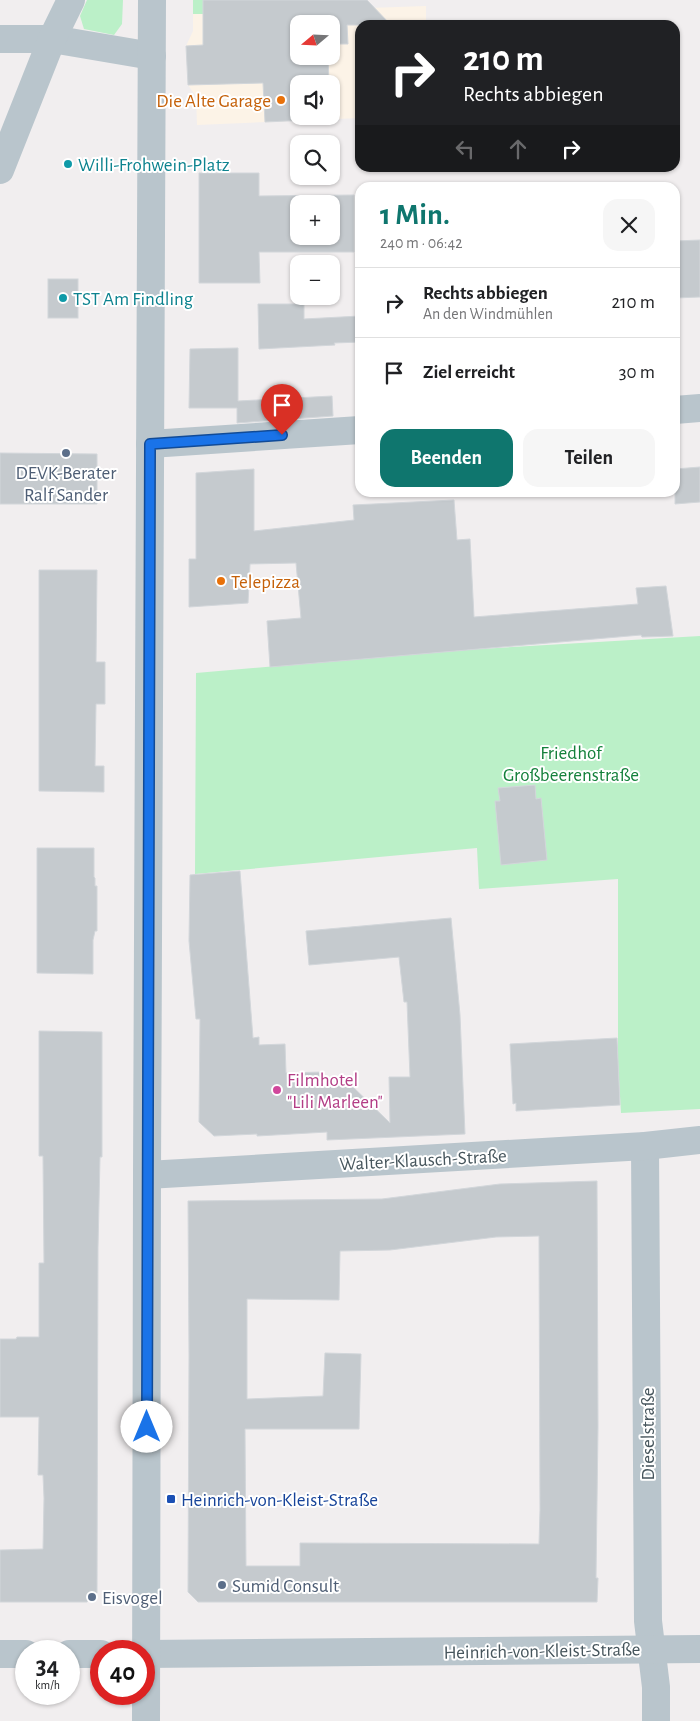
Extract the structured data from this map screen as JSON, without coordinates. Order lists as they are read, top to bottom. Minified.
{"streets":{"street":["Walter-Klausch-Straße","Dieselstraße","Heinrich-von-Kleist-Straße"]},"crossings":[["Walter-Klausch-Straße","Dieselstraße"],["Dieselstraße","Heinrich-von-Kleist-Straße"]],"parks":["Friedhof Großbeerenstraße"],"places":{"other":["Die Alte Garage","Willi-Frohwein-Platz","TST Am Findling","DEVK-Berater Ralf Sander","Telepizza","Filmhotel \"Lili Marleen\"","Sumid Consult","Eisvogel"],"transit":["Heinrich-von-Kleist-Straße"]},"north":"left","page":{"map_buttons":["+","−"],"turn":["210 m","Rechts abbiegen"],"heading":["1 Min.","240 m · 06:42"],"list":[{"name":"Rechts abbiegen","note":"An den Windmühlen","value":"210 m"},{"name":"Ziel erreicht","value":"30 m"}],"buttons":["Beenden","Teilen"],"speed":"34 km/h","limit":"40"}}
